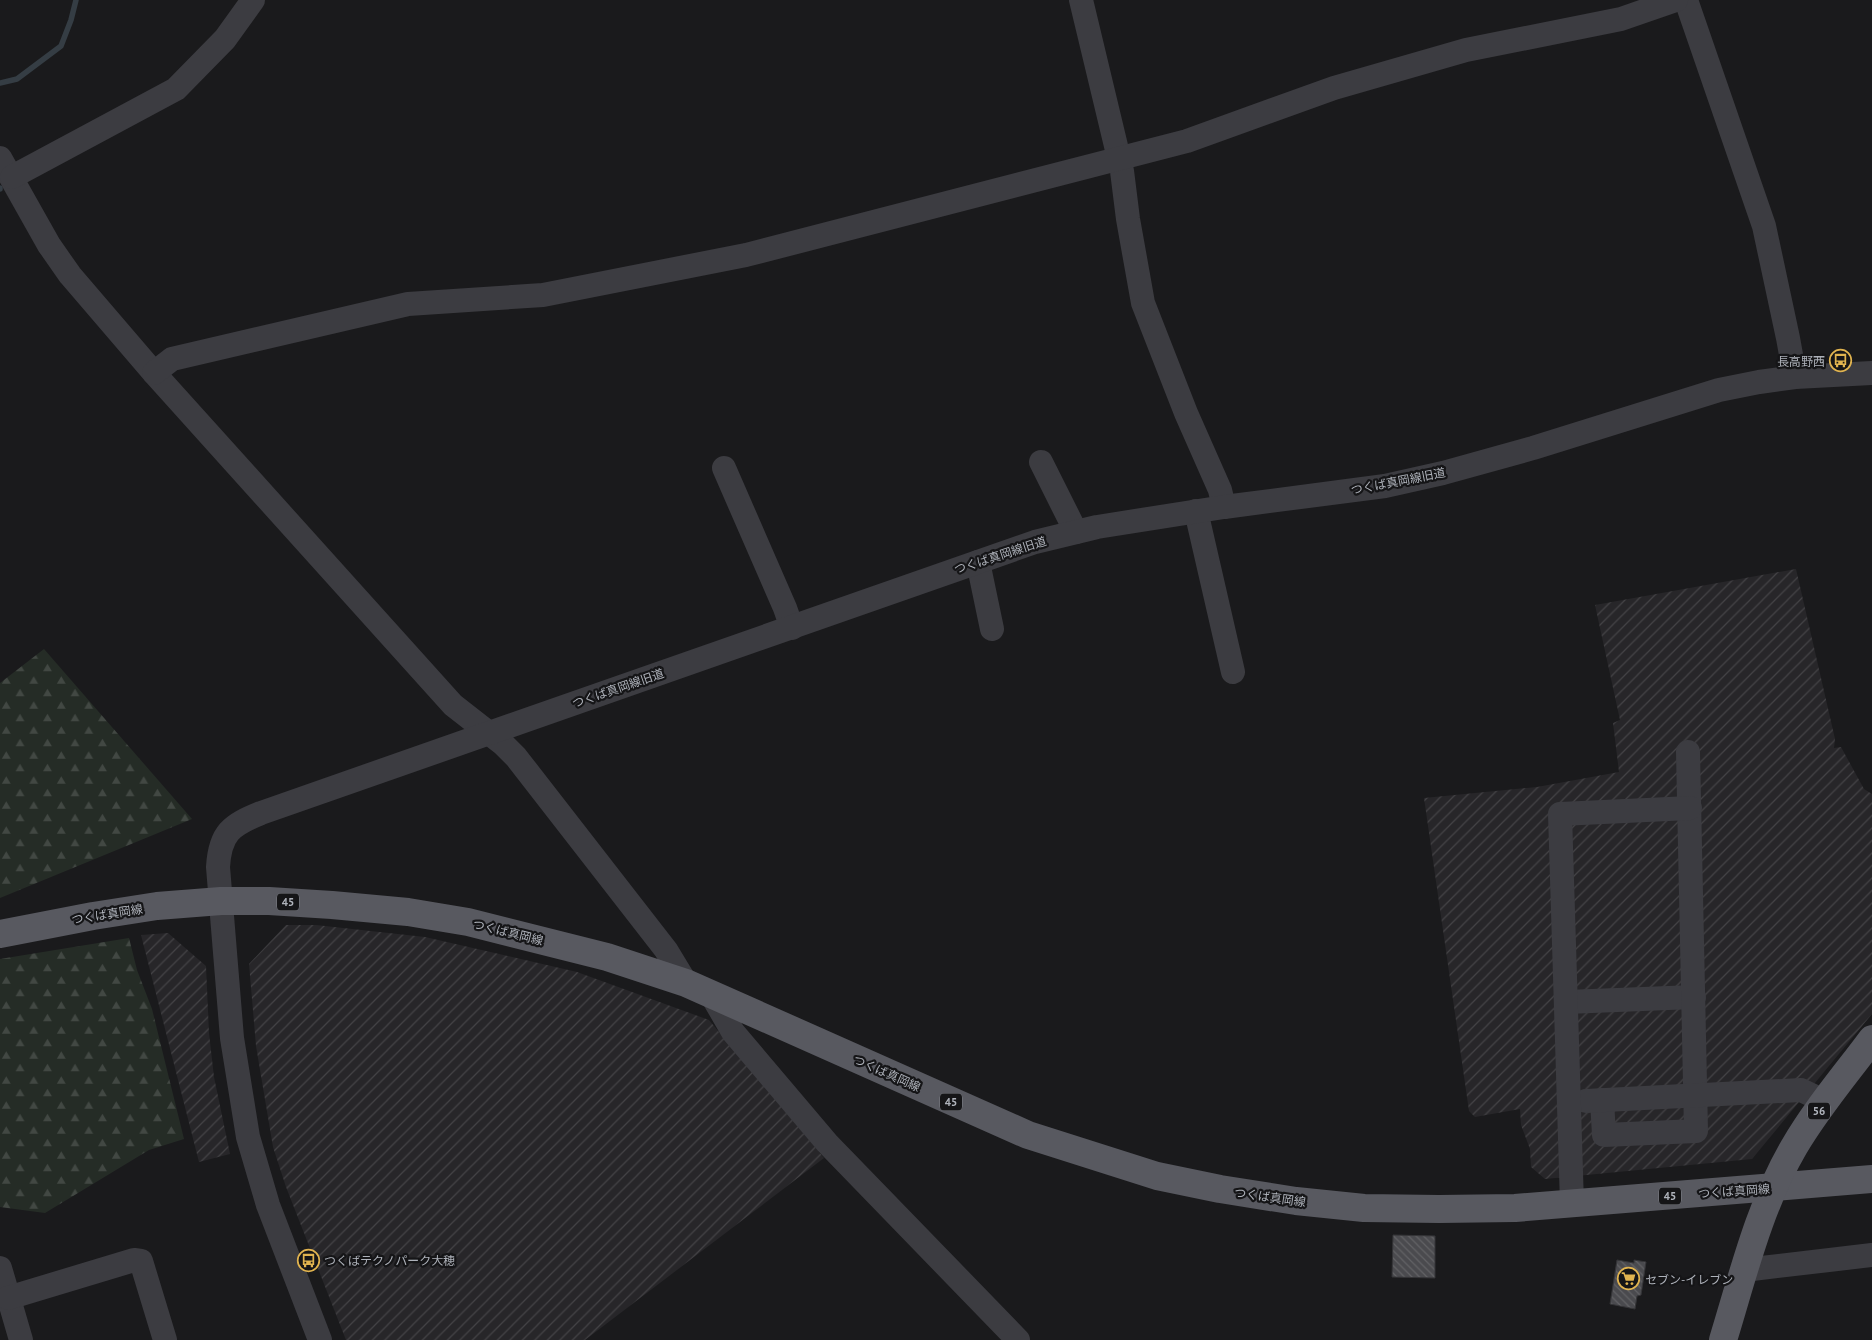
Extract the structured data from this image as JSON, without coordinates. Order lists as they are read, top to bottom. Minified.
{"streets":{"main road":["45","つくば真岡線","56"],"street":["つくば真岡線旧道"]},"crossings":[["つくば真岡線旧道","つくば真岡線"],["つくば真岡線","56"]],"places":{"bus stop":["長高野西","つくばテクノパーク大穂"],"supermarket":["セブン-イレブン"]}}
